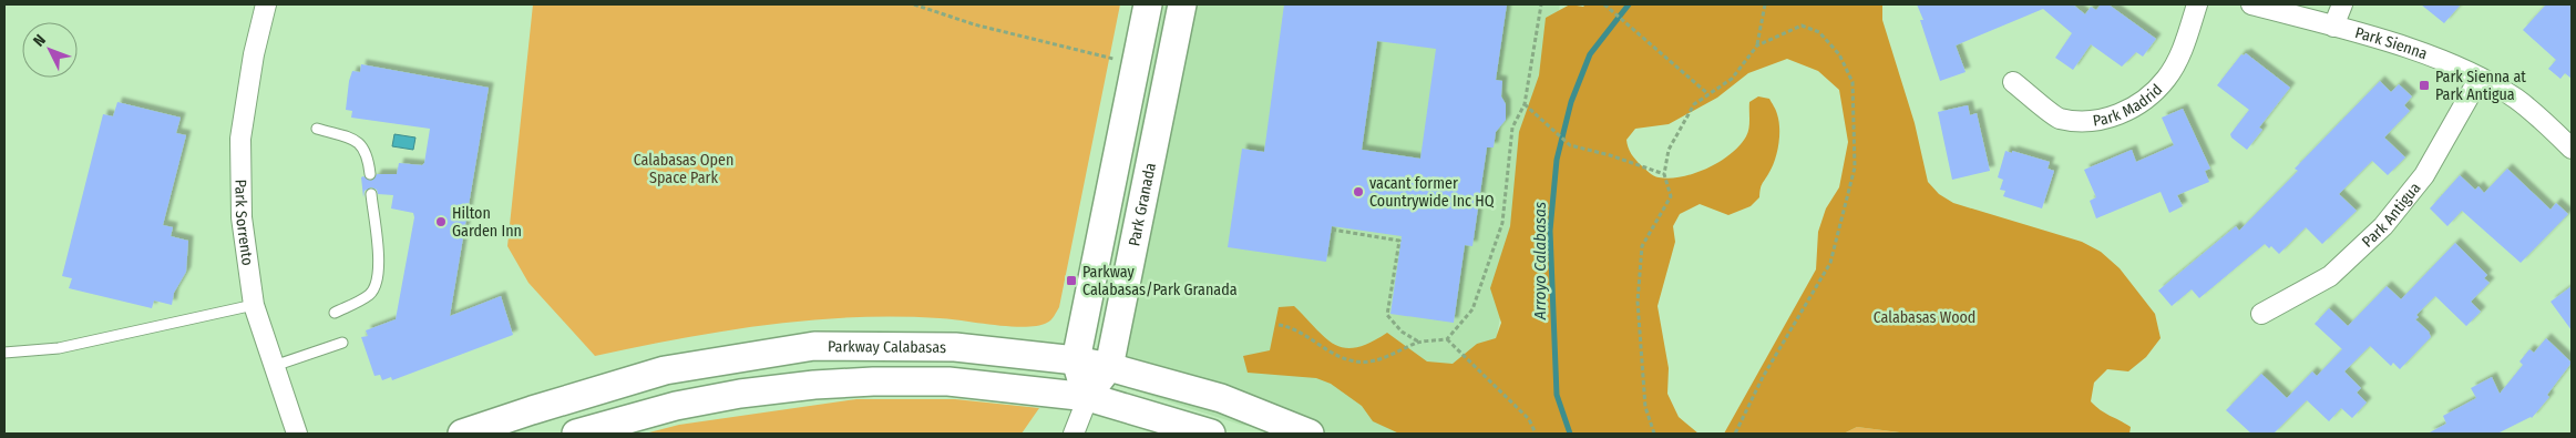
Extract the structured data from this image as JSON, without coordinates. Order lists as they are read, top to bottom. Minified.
{"streets":{"street":["Park Sienna","Park Madrid","Park Granada","Park Antigua","Park Sorrento","Parkway Calabasas"]},"crossings":[["Park Sienna","Park Antigua"],["Park Granada","Parkway Calabasas"]],"water":["Arroyo Calabasas"],"parks":["Calabasas Open Space Park","Calabasas Wood"],"places":{"transit":["Park Sienna at Park Antigua","Parkway Calabasas/Park Granada"],"other":["vacant former Countrywide Inc HQ","Hilton Garden Inn"]},"north":"top left"}
